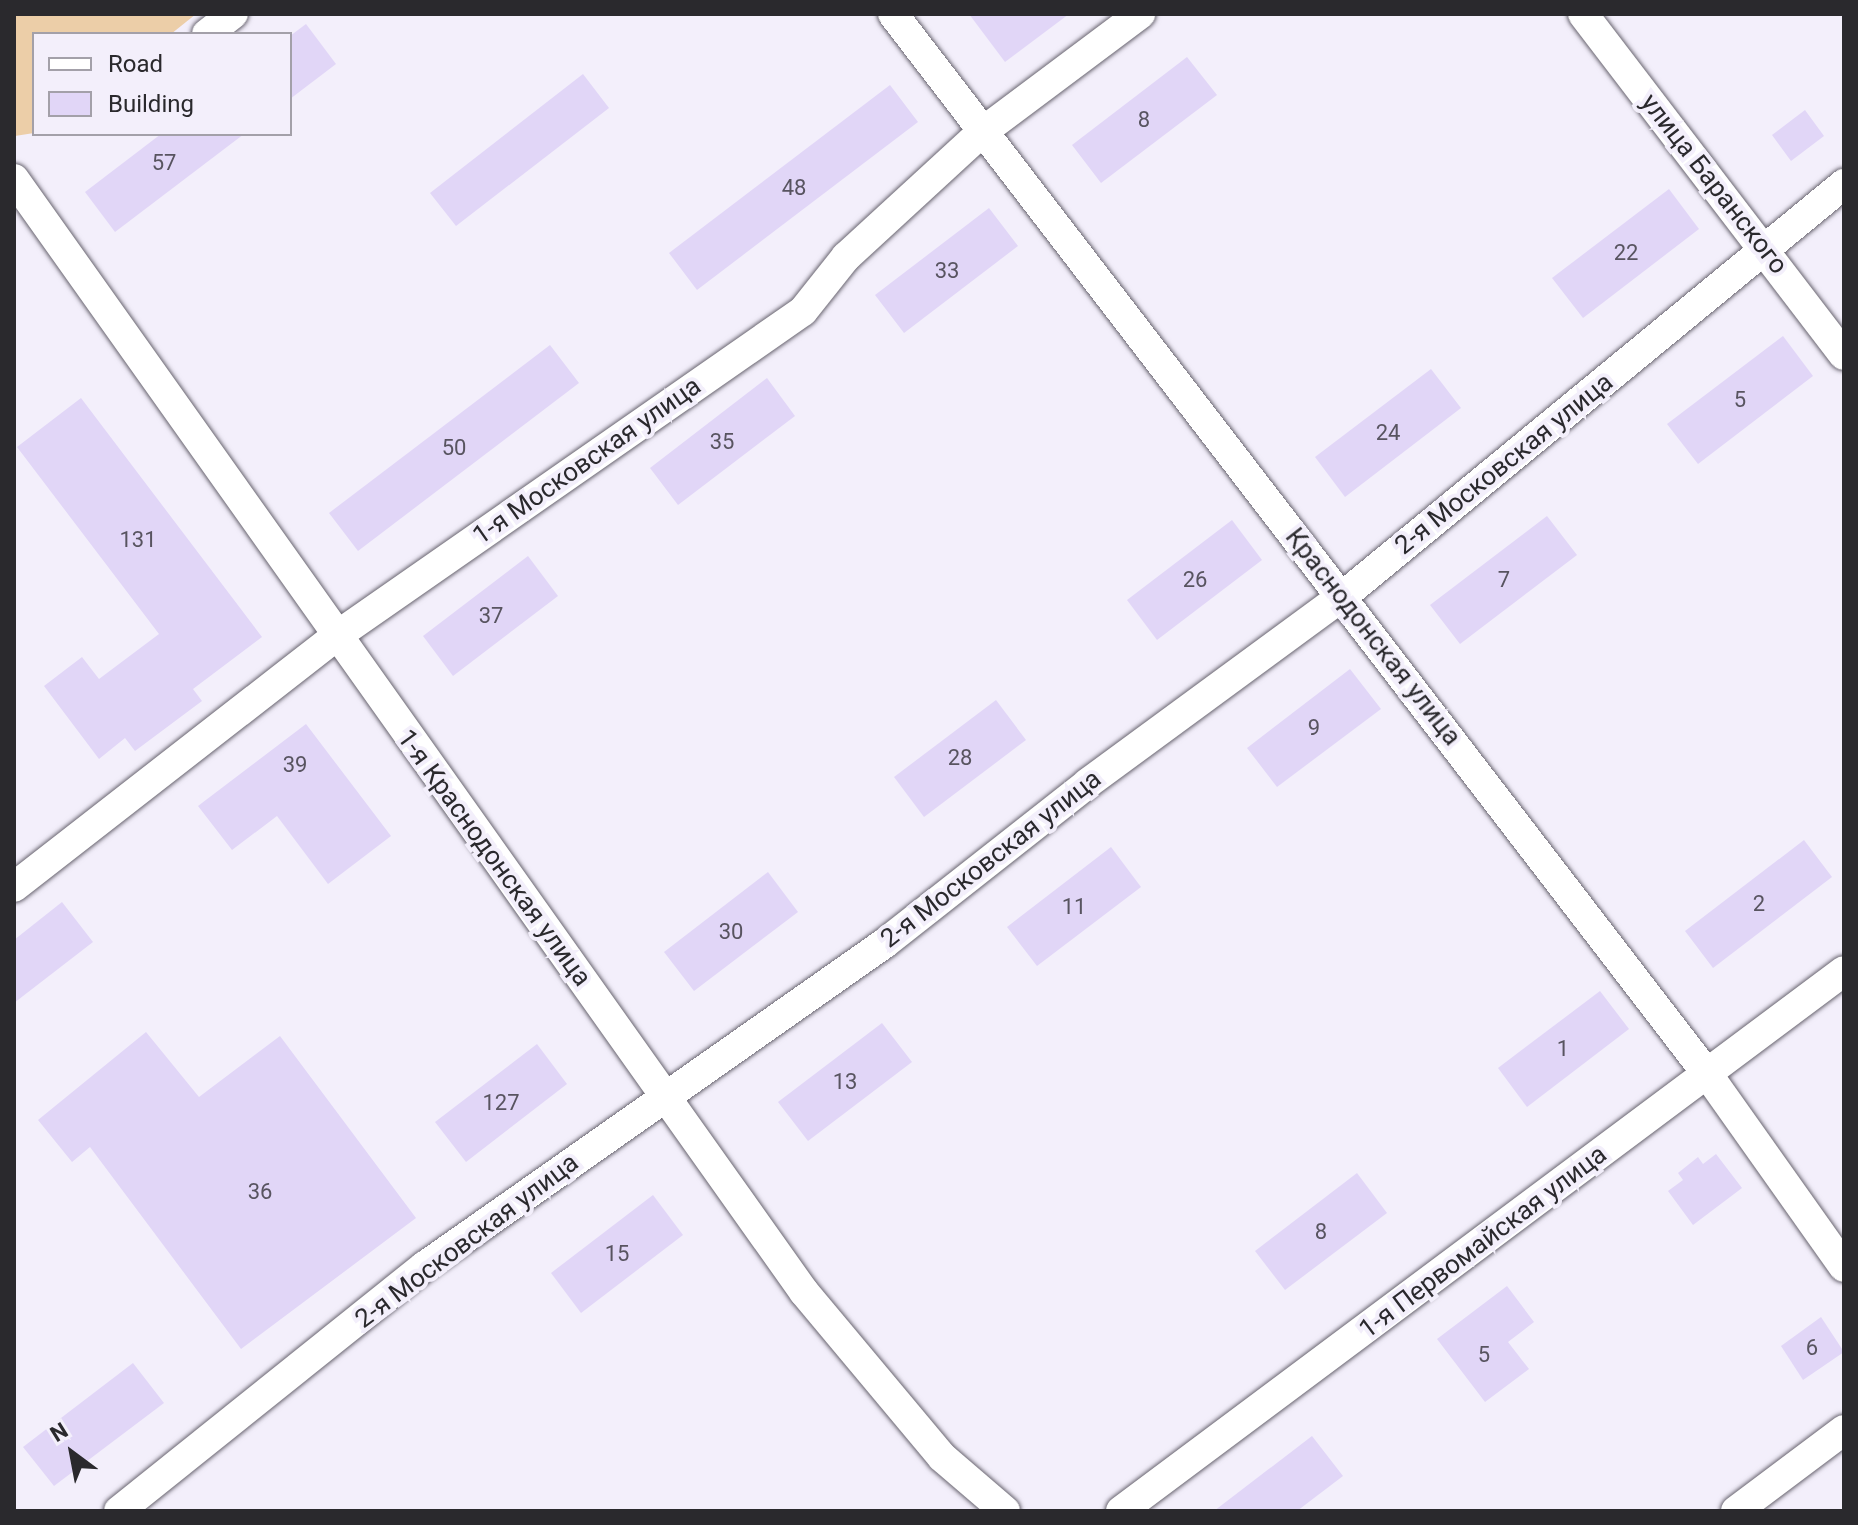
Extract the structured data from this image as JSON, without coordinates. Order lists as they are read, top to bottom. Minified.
{"streets":{"street":["улица Баранского","1-я Московская улица","2-я Московская улица","Краснодонская улица","1-я Краснодонская улица","1-я Первомайская улица"]},"crossings":[["улица Баранского","2-я Московская улица"],["1-я Московская улица","Краснодонская улица"],["1-я Московская улица","1-я Краснодонская улица"],["2-я Московская улица","Краснодонская улица"],["2-я Московская улица","1-я Краснодонская улица"],["Краснодонская улица","1-я Первомайская улица"]],"house_numbers":["8","57","48","22","33","5","24","35","50","131","26","7","37","9","28","39","2","11","30","1","13","127","36","8","15","6","5"],"legend":["Road","Building"],"north":"top left"}
